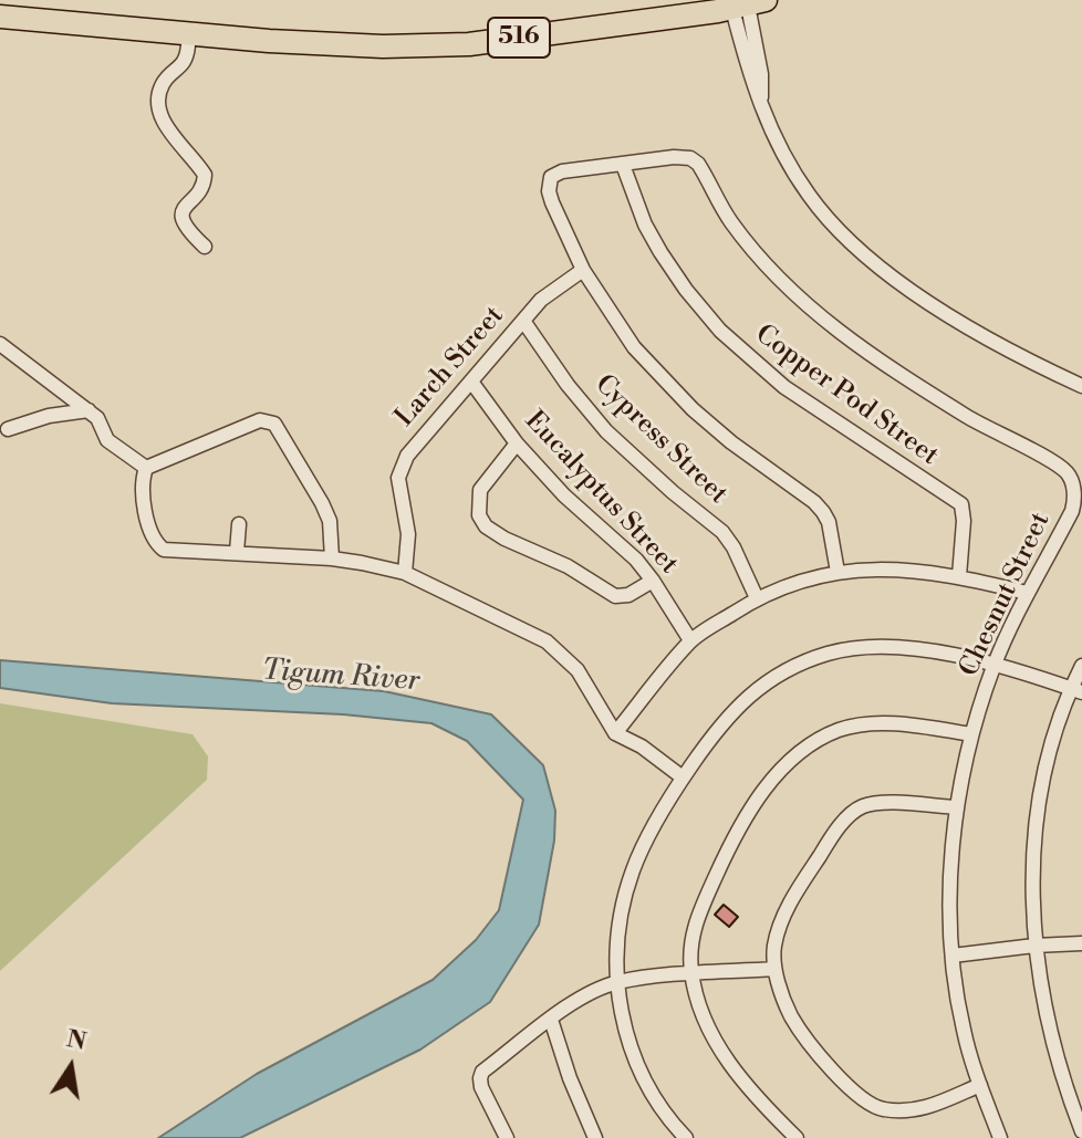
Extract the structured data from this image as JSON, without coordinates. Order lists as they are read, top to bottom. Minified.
{"streets":{"highway":["516"],"street":["Larch Street","Copper Pod Street","Cypress Street","Eucalyptus Street","Chesnut Street"]},"crossings":[["Larch Street","Cypress Street"],["Larch Street","Eucalyptus Street"],["Larch Street","Chesnut Street"],["Copper Pod Street","Chesnut Street"]],"water":["Tigum River"],"north":"top"}
